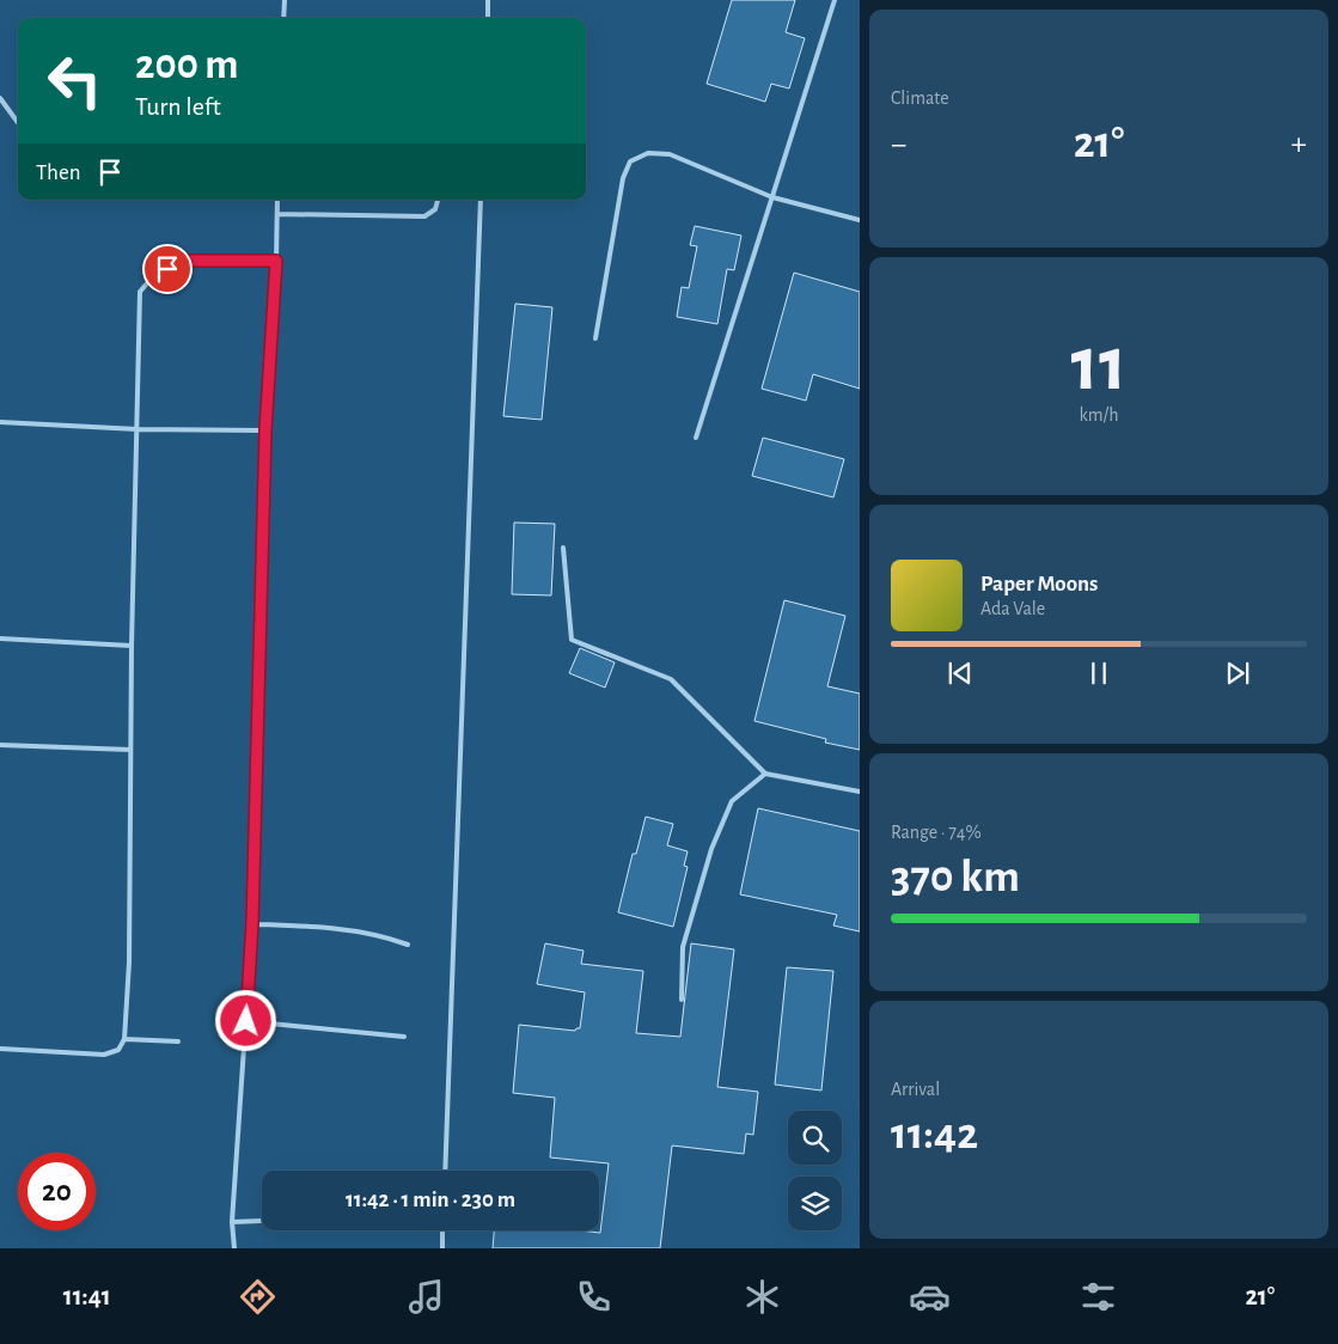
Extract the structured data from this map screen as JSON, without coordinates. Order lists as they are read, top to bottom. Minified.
{"page":{"tile":["Climate",["11","km/h"],["Range · 74%","370 km"],["Arrival","11:42"]],"turn":["200 m","Turn left"],"heat":["−","21°","+"],"then":"Then","song":["Paper Moons","Ada Vale"],"limit":"20","trip":"11:42 · 1 min · 230 m","tabs":["11:41","21°"]}}
